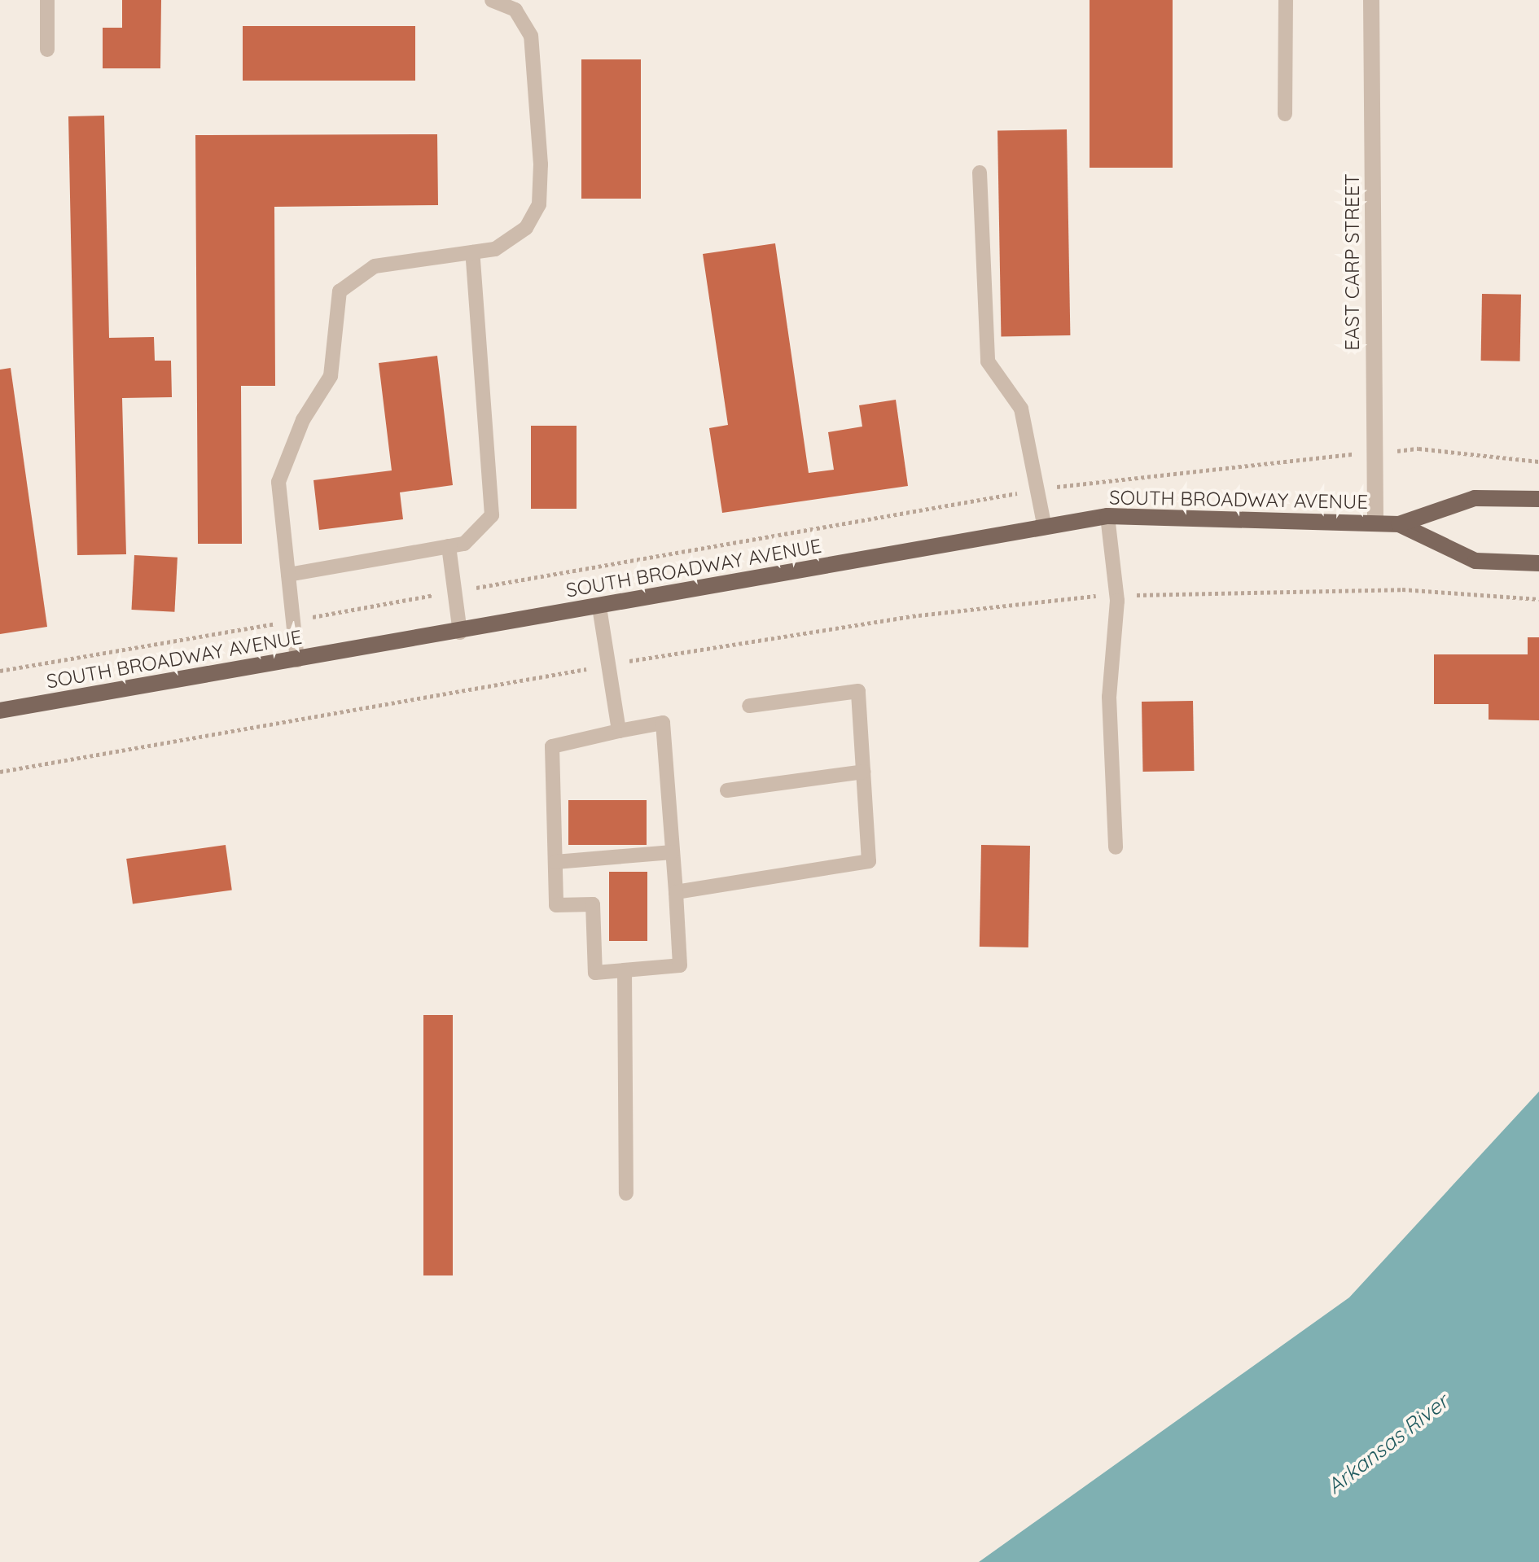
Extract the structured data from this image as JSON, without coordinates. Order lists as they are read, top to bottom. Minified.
{"streets":{"main road":["SOUTH BROADWAY AVENUE"],"street":["EAST CARP STREET"]},"crossings":[["EAST CARP STREET","SOUTH BROADWAY AVENUE"]],"water":["Arkansas River"]}
